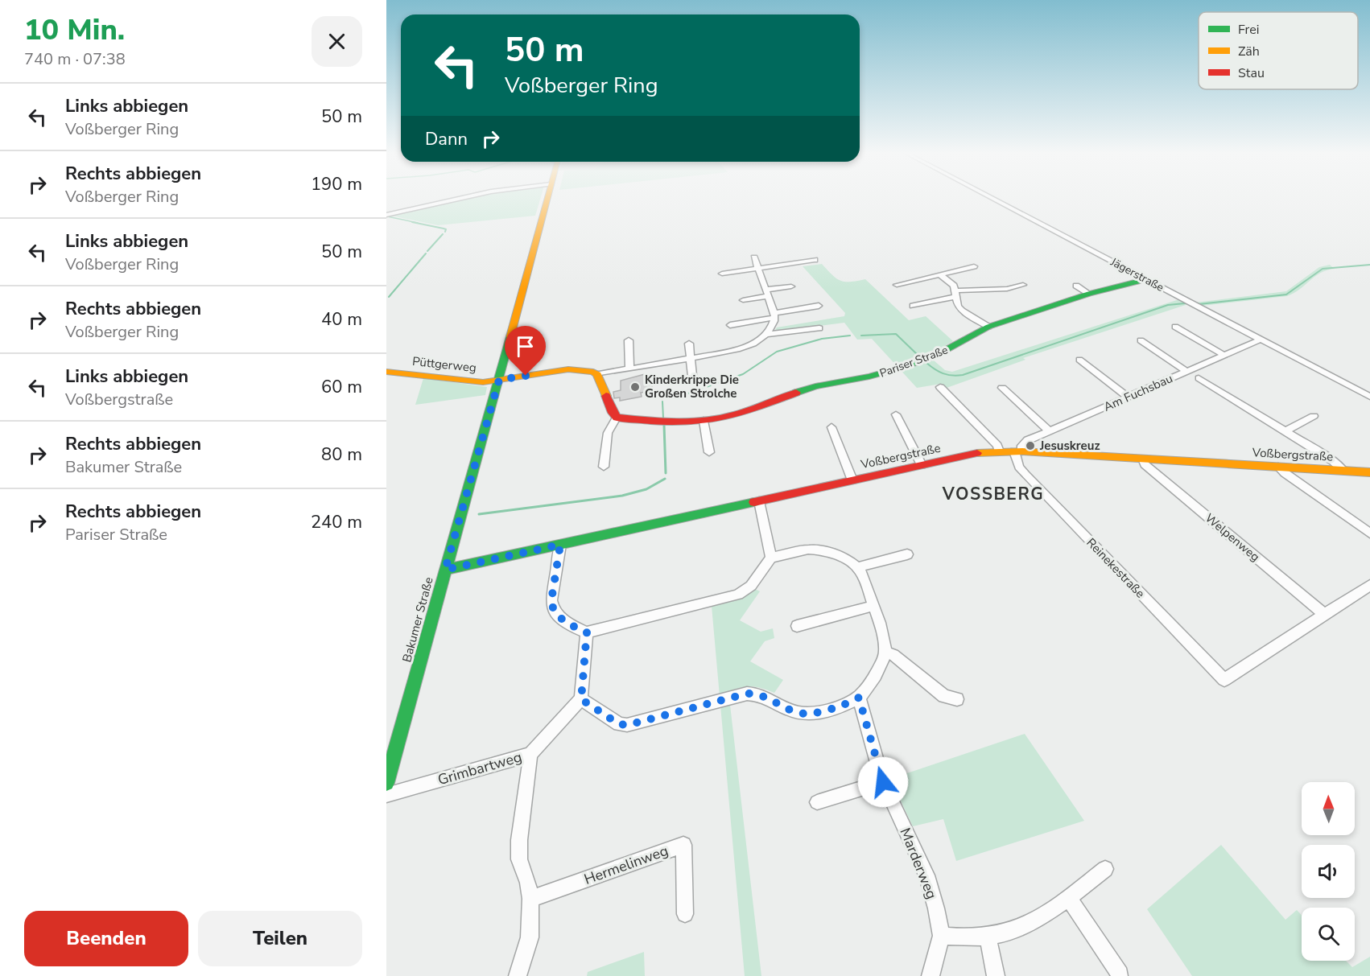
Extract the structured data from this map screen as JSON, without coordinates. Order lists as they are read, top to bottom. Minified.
{"streets":{"street":["Jägerstraße","Pariser Straße","Püttgerweg","Am Fuchsbau","Voßbergstraße","Welpenweg","Reinekestraße","Bakumer Straße","Grimbartweg","Marderweg","Hermelinweg"]},"crossings":[["Jägerstraße","Pariser Straße"],["Jägerstraße","Am Fuchsbau"],["Püttgerweg","Bakumer Straße"],["Am Fuchsbau","Voßbergstraße"],["Am Fuchsbau","Reinekestraße"],["Voßbergstraße","Welpenweg"],["Voßbergstraße","Reinekestraße"],["Voßbergstraße","Bakumer Straße"],["Welpenweg","Reinekestraße"]],"districts":["VOSSBERG"],"places":["Kinderkrippe Die Großen Strolche","Jesuskreuz"],"legend":["Frei","Zäh","Stau"],"north":"top","page":{"heading":["10 Min.","740 m · 07:38"],"turn":["50 m","Voßberger Ring"],"list":[{"name":"Links abbiegen","note":"Voßberger Ring","value":"50 m"},{"name":"Rechts abbiegen","note":"Voßberger Ring","value":"190 m"},{"name":"Links abbiegen","note":"Voßberger Ring","value":"50 m"},{"name":"Rechts abbiegen","note":"Voßberger Ring","value":"40 m"},{"name":"Links abbiegen","note":"Voßbergstraße","value":"60 m"},{"name":"Rechts abbiegen","note":"Bakumer Straße","value":"80 m"},{"name":"Rechts abbiegen","note":"Pariser Straße","value":"240 m"}],"then":"Dann","buttons":["Beenden","Teilen"]}}
